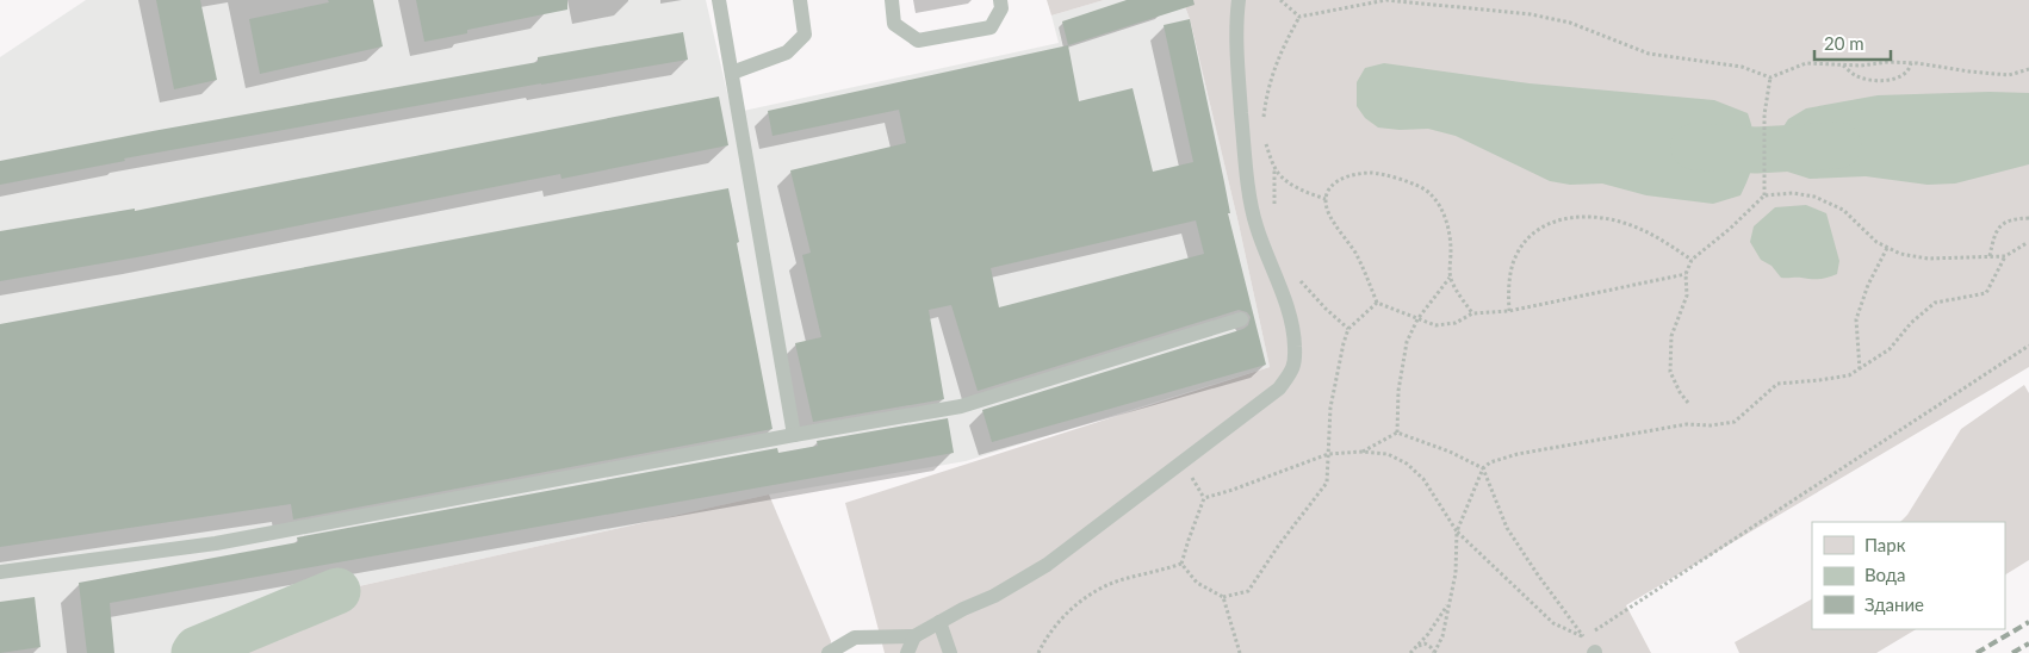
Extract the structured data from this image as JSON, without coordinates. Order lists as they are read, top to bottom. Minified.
{"legend":["Парк","Вода","Здание"],"scale_bar":"20 m"}
